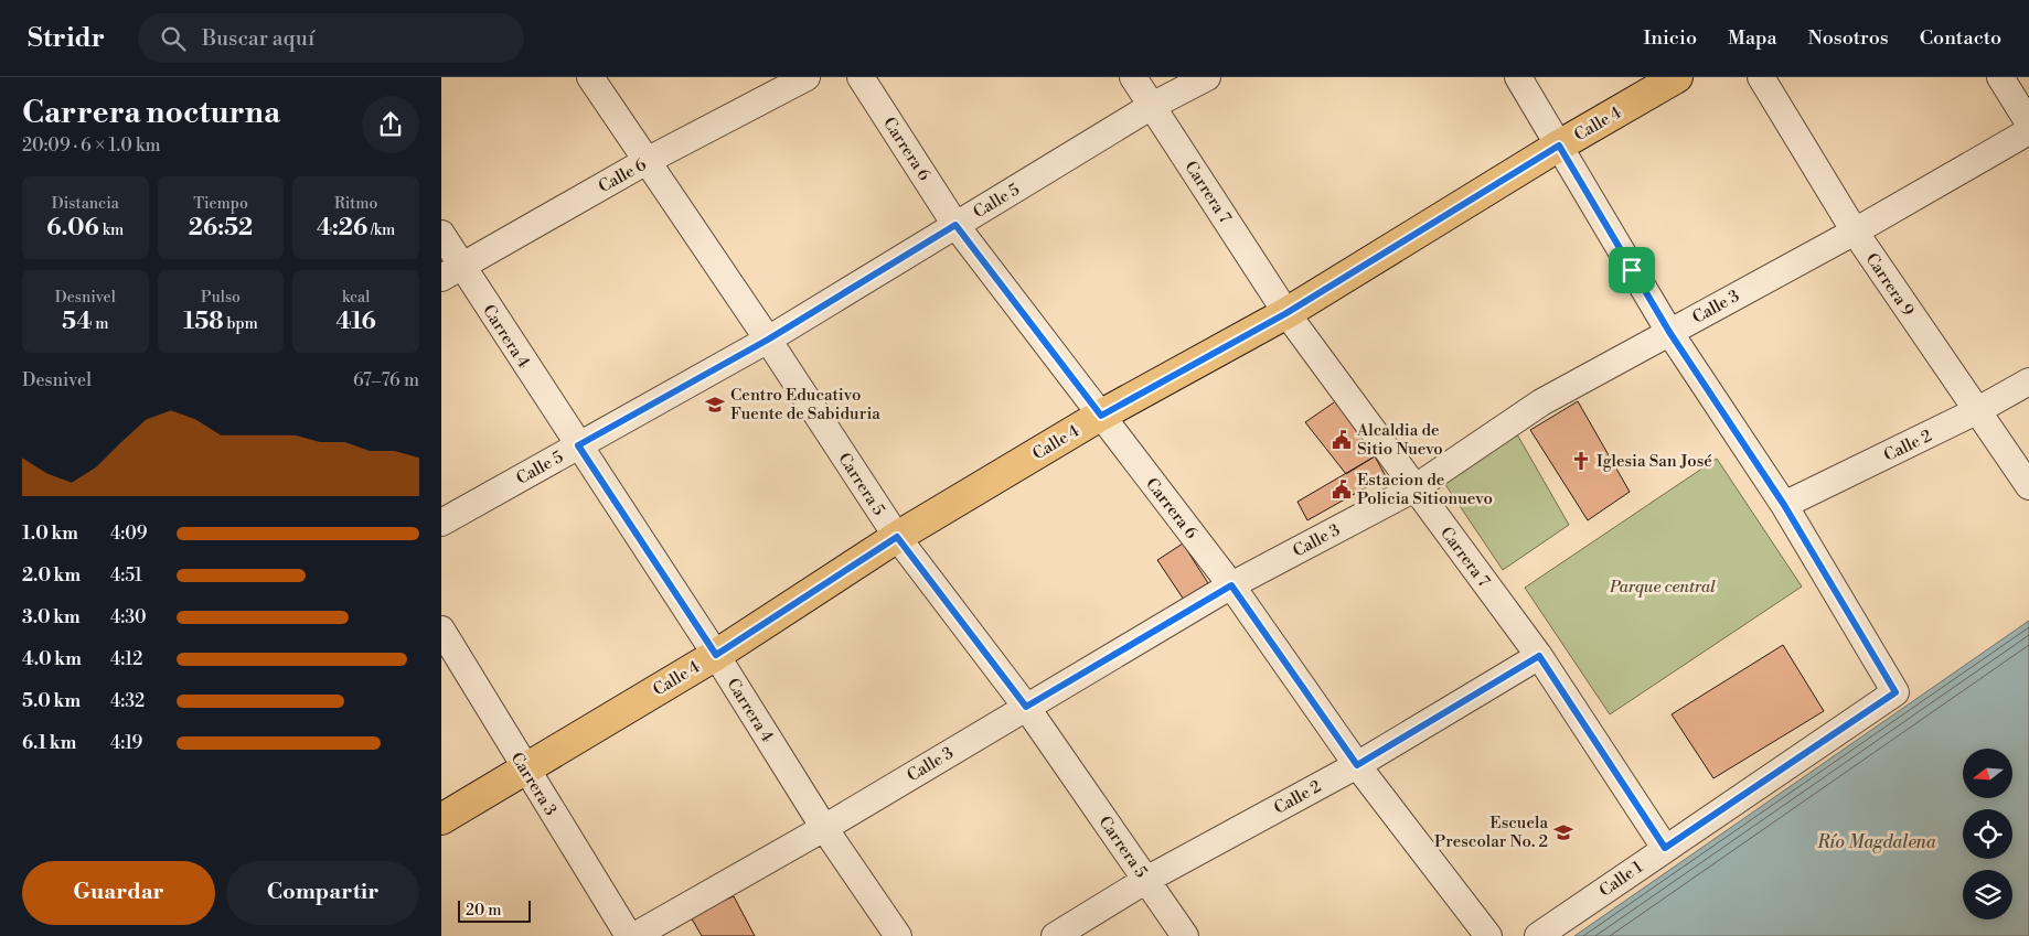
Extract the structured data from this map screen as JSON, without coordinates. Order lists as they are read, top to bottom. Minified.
{"streets":{"main road":["Calle 4"],"street":["Carrera 6","Calle 6","Carrera 7","Calle 5","Carrera 9","Calle 3","Carrera 4","Calle 2","Carrera 5","Carrera 3","Calle 1"]},"crossings":[["Calle 4","Carrera 6"],["Calle 4","Carrera 7"],["Calle 4","Carrera 4"],["Calle 4","Carrera 5"],["Calle 4","Carrera 3"],["Carrera 6","Calle 5"],["Carrera 6","Calle 3"],["Carrera 6","Calle 2"],["Calle 6","Carrera 4"],["Calle 6","Carrera 5"],["Carrera 7","Calle 5"],["Carrera 7","Calle 3"],["Carrera 7","Calle 2"],["Carrera 7","Calle 1"],["Calle 5","Carrera 4"],["Calle 5","Carrera 5"],["Carrera 9","Calle 3"],["Carrera 9","Calle 2"],["Calle 3","Carrera 4"],["Calle 3","Carrera 5"],["Calle 2","Carrera 5"],["Calle 2","Calle 1"]],"water":["Río Magdalena"],"parks":["Parque central"],"places":{"school or university":["Centro Educativo Fuente de Sabiduria","Escuela Prescolar No. 2"],"public building":["Alcaldia de Sitio Nuevo","Estacion de Policia Sitionuevo"],"church":["Iglesia San José"]},"scale_bar":"20 m","north":"left","page":{"header":"Stridr","search":"Buscar aquí","nav":["Inicio","Mapa","Nosotros","Contacto"],"heading":["Carrera nocturna","20:09 · 6 × 1.0 km"],"stats":[["Distancia","6.06 km"],["Tiempo","26:52"],["Ritmo","4:26 /km"],["Desnivel","54 m"],["Pulso","158 bpm"],["kcal","416"]],"chart":["Desnivel","67–76 m"],"list":[{"name":"1.0 km","note":"4:09"},{"name":"2.0 km","note":"4:51"},{"name":"3.0 km","note":"4:30"},{"name":"4.0 km","note":"4:12"},{"name":"5.0 km","note":"4:32"},{"name":"6.1 km","note":"4:19"}],"buttons":["Guardar","Compartir"],"scale":"20 m"}}
